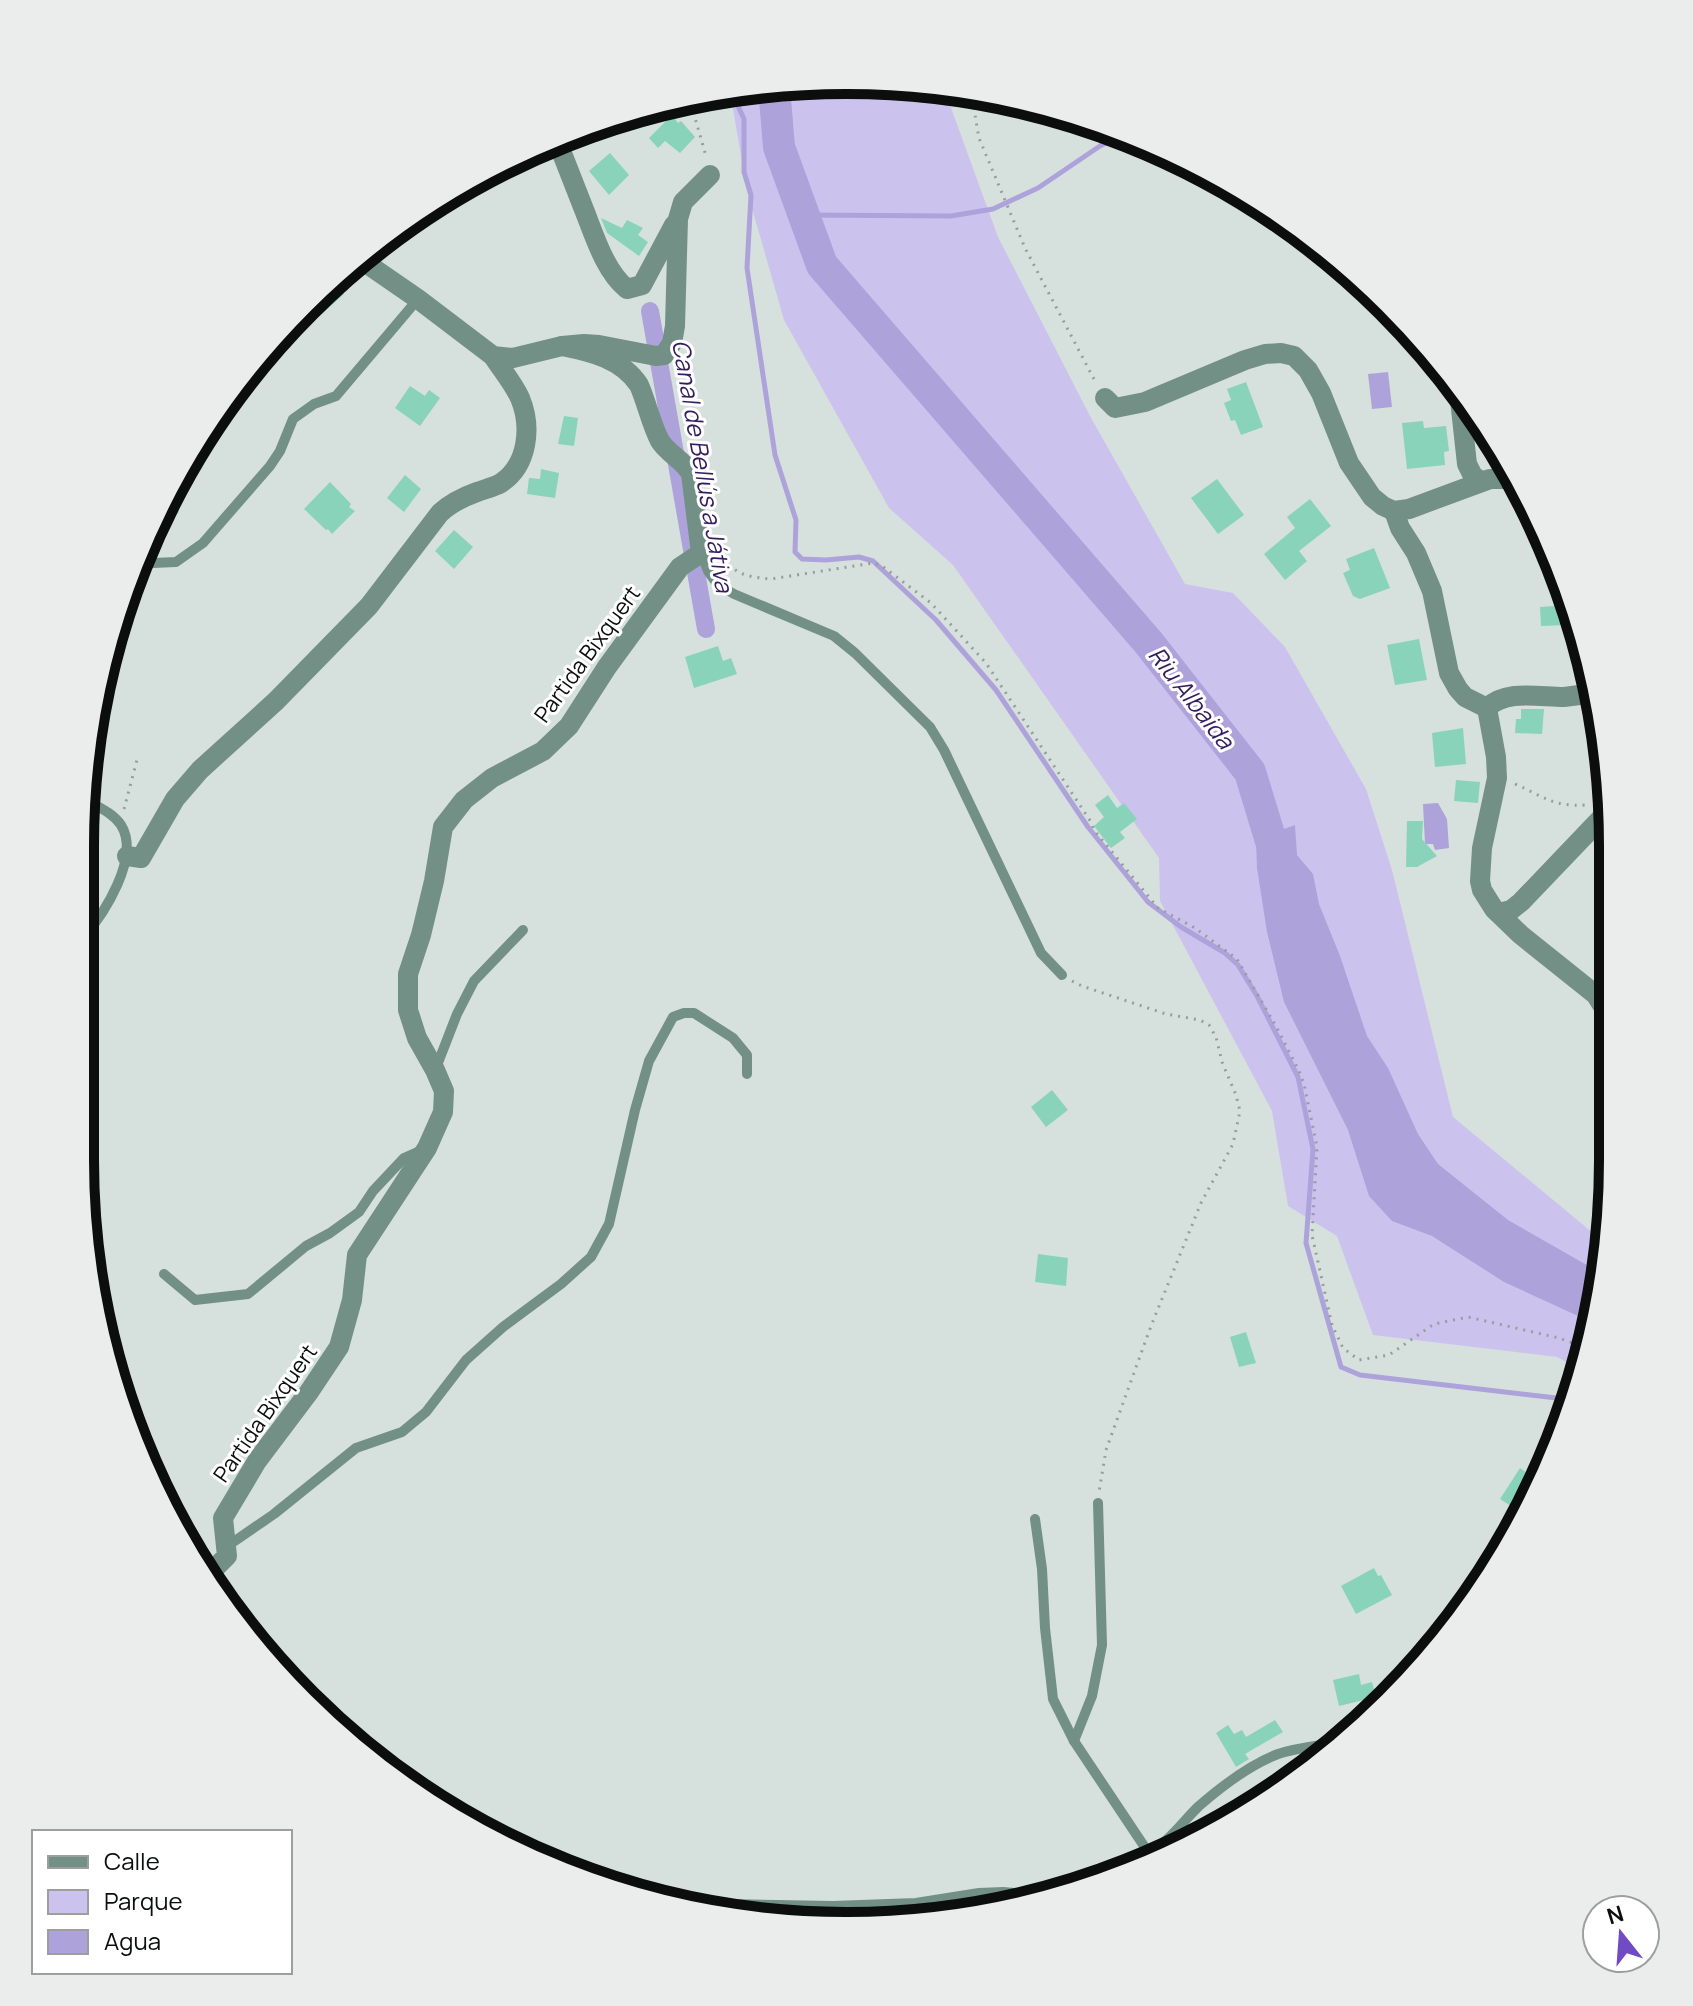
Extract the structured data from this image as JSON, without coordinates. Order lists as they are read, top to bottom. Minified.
{"streets":{"street":["Partida Bixquert"]},"water":["Canal de Bellús a Játiva","Riu Albaida"],"legend":["Calle","Parque","Agua"],"north":"top"}
